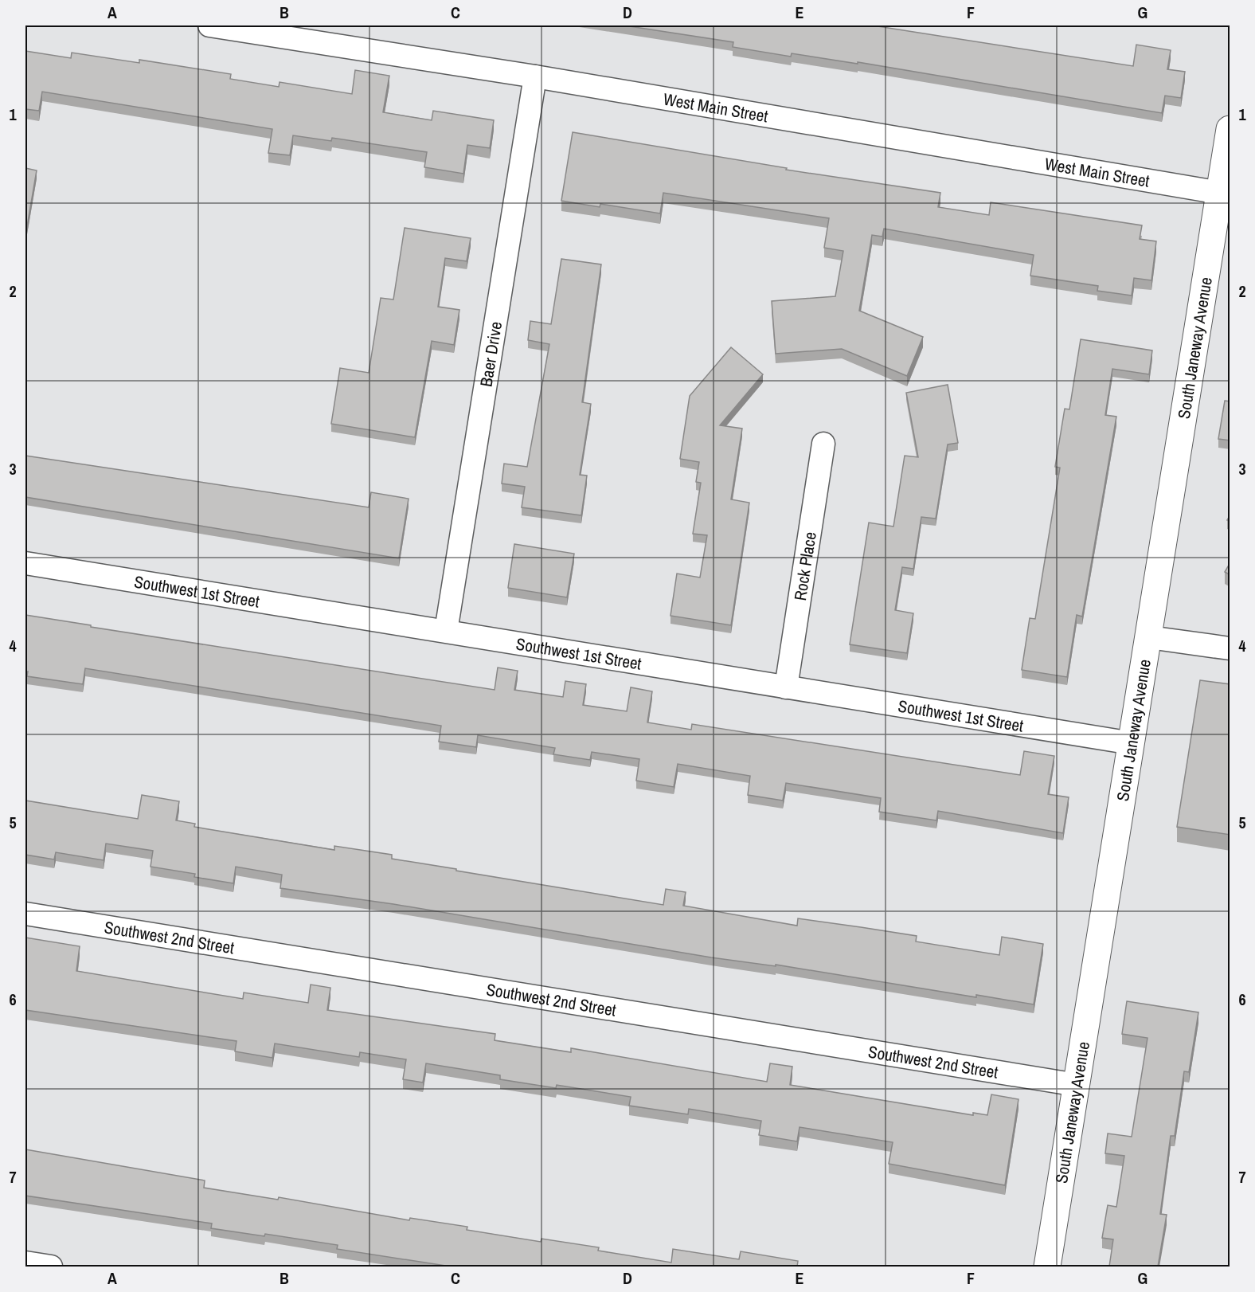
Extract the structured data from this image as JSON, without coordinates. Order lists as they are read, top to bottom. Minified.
{"streets":{"street":["West Main Street","South Janeway Avenue","Baer Drive","Rock Place","Southwest 1st Street","Southwest 2nd Street"]},"crossings":[["West Main Street","South Janeway Avenue"],["West Main Street","Baer Drive"],["South Janeway Avenue","Southwest 1st Street"],["South Janeway Avenue","Southwest 2nd Street"],["Baer Drive","Southwest 1st Street"],["Rock Place","Southwest 1st Street"]],"grid":{"columns":["A","B","C","D","E","F","G"],"rows":["1","2","3","4","5","6","7"]}}
